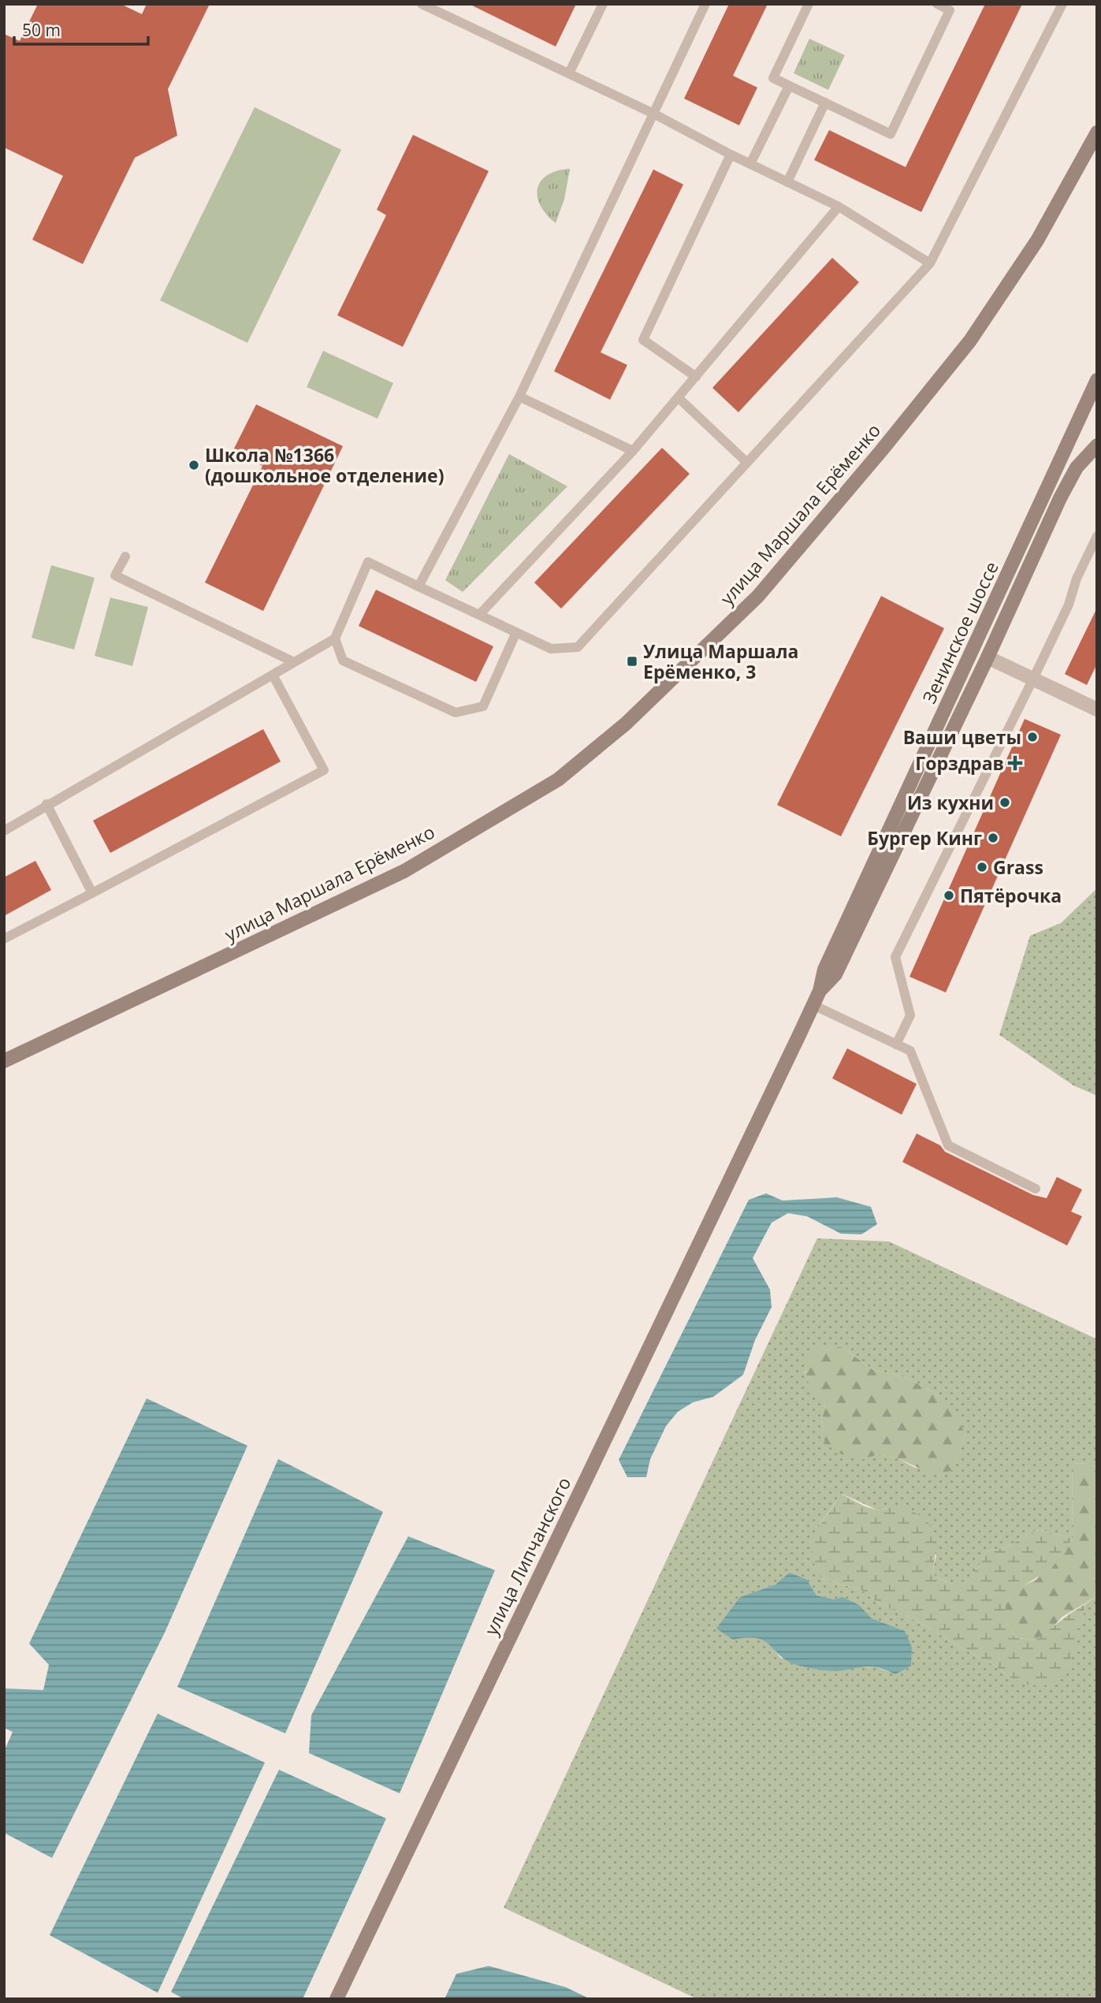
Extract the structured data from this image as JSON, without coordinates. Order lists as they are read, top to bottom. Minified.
{"streets":{"main road":["улица Маршала Ерёменко","Зенинское шоссе","улица Липчанского"]},"crossings":[["Зенинское шоссе","улица Липчанского"]],"places":{"other":["Школа №1366 (дошкольное отделение)","Ваши цветы","Из кухни","Бургер Кинг","Grass","Пятёрочка"],"transit":["Улица Маршала Ерёменко, 3"],"health":["Горздрав"]},"scale_bar":"50 m"}
